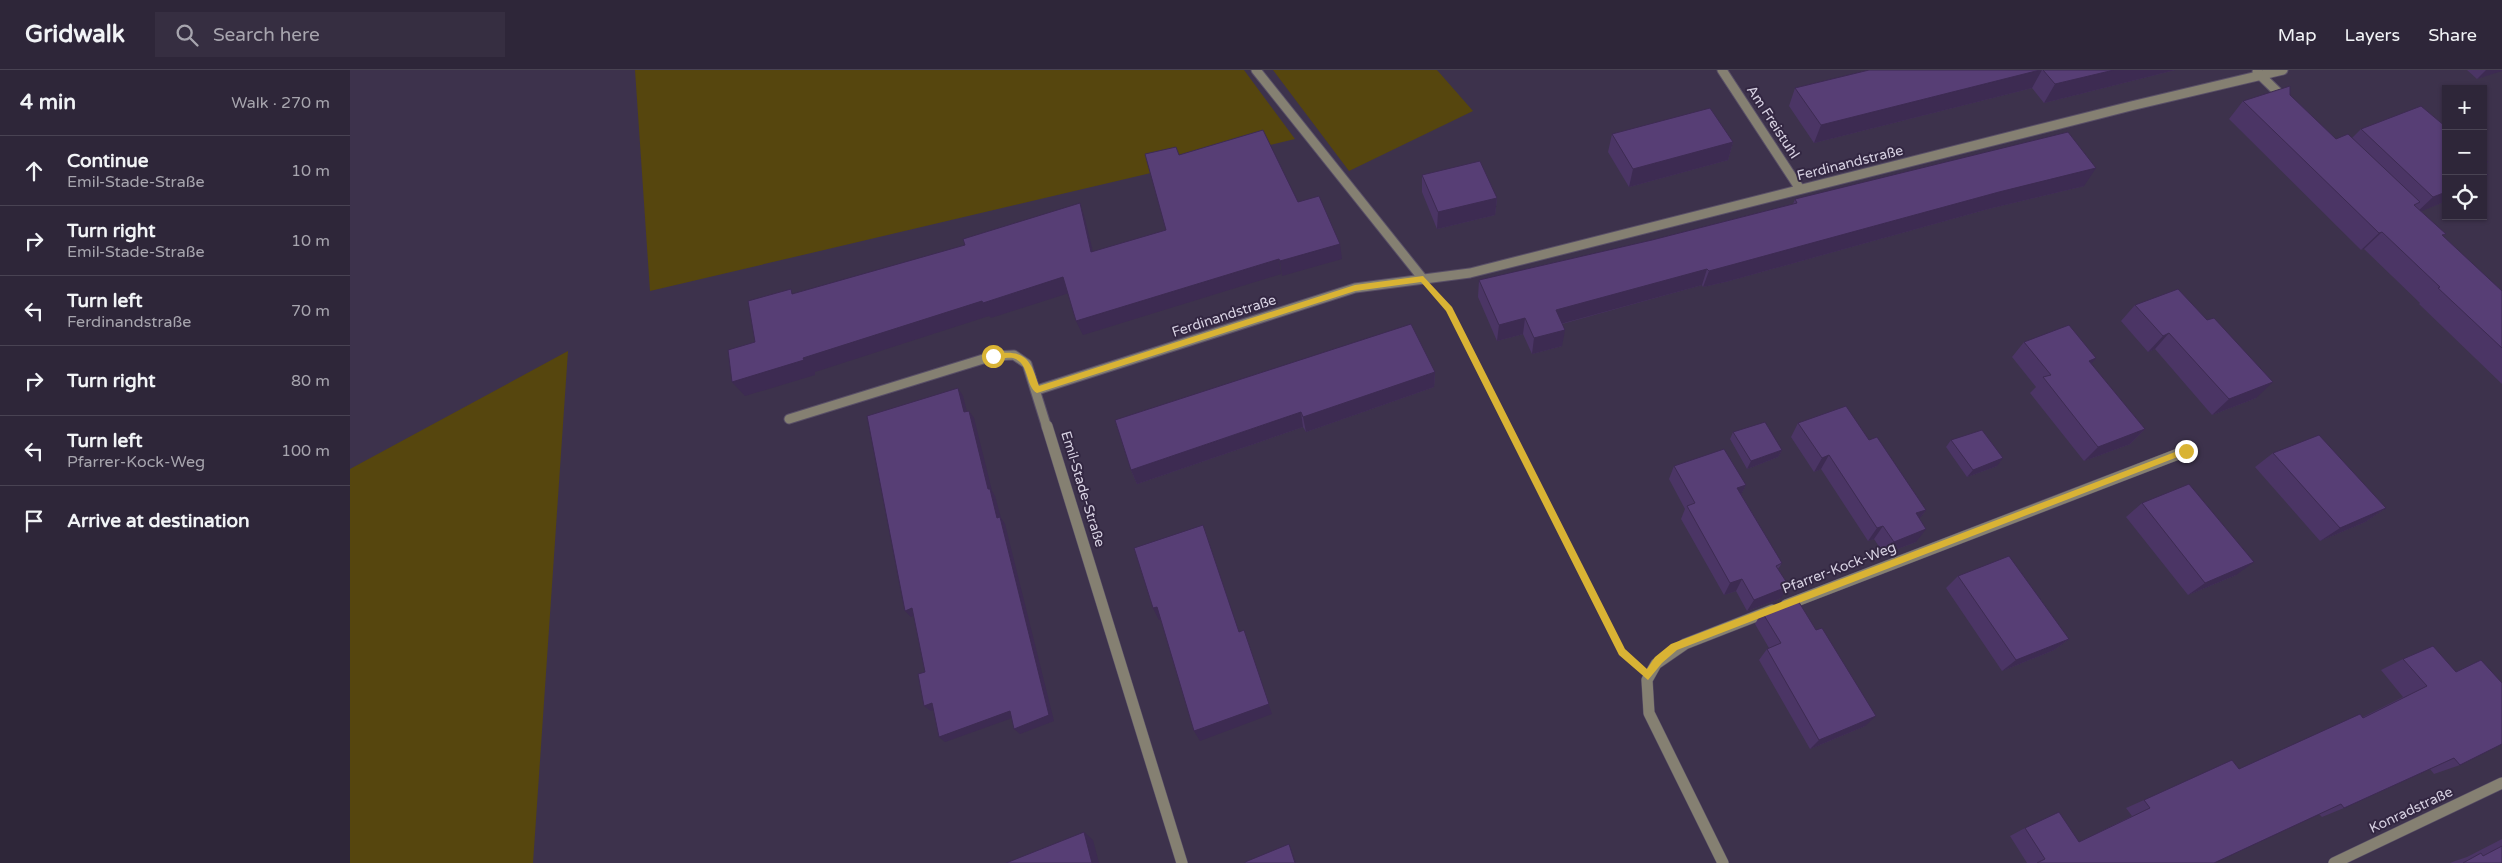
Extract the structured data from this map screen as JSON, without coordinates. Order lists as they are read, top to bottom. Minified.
{"streets":{"street":["Am Freistuhl","Ferdinandstraße","Emil-Stade-Straße","Pfarrer-Kock-Weg","Konradstraße"]},"crossings":[["Am Freistuhl","Ferdinandstraße"],["Ferdinandstraße","Emil-Stade-Straße"]],"page":{"header":"Gridwalk","search":"Search here","nav":["Map","Layers","Share"],"heading":["4 min","Walk · 270 m"],"map_buttons":["+","−"],"list":[["Continue","Emil-Stade-Straße","10 m"],["Turn right","Emil-Stade-Straße","10 m"],["Turn left","Ferdinandstraße","70 m"],["Turn right","80 m"],["Turn left","Pfarrer-Kock-Weg","100 m"],"Arrive at destination"]}}
